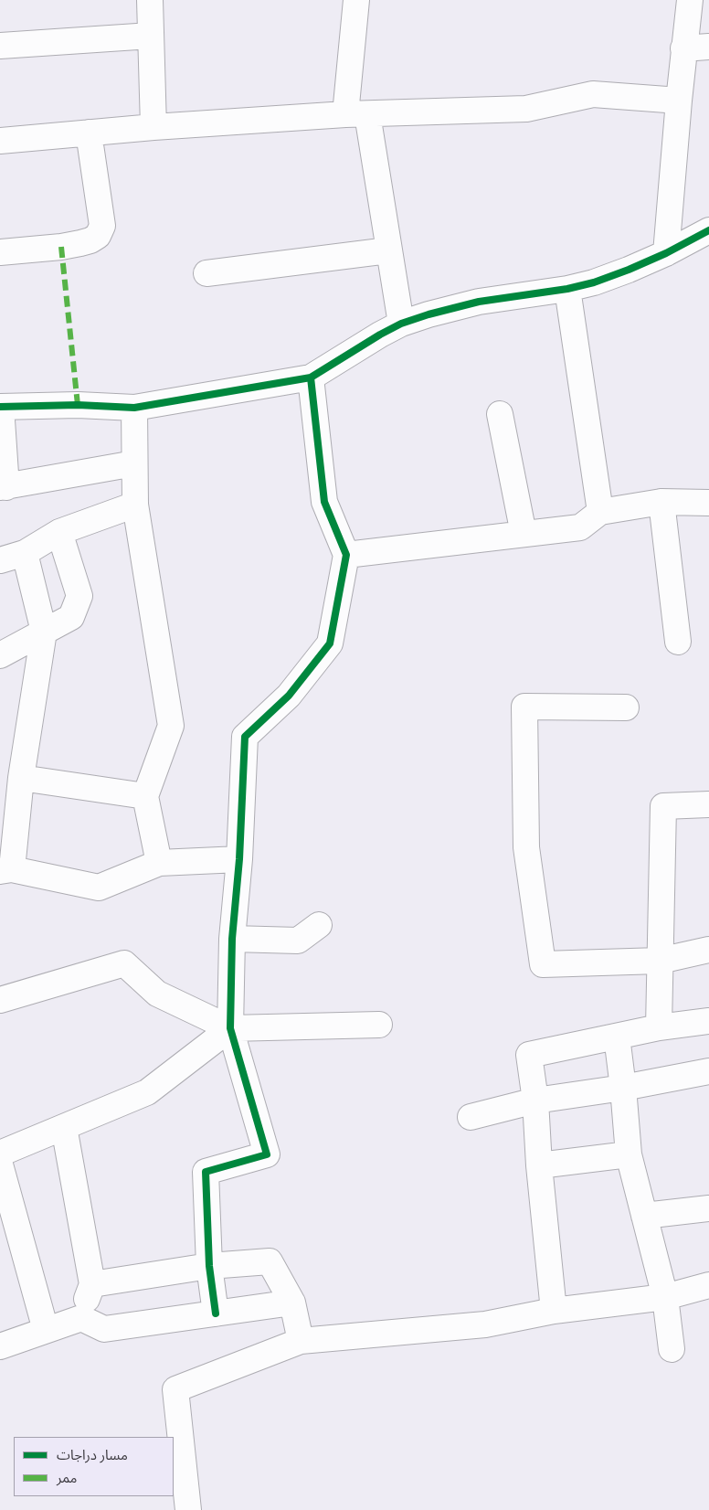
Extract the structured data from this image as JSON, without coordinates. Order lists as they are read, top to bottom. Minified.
{"legend":["مسار دراجات","ممر"]}
